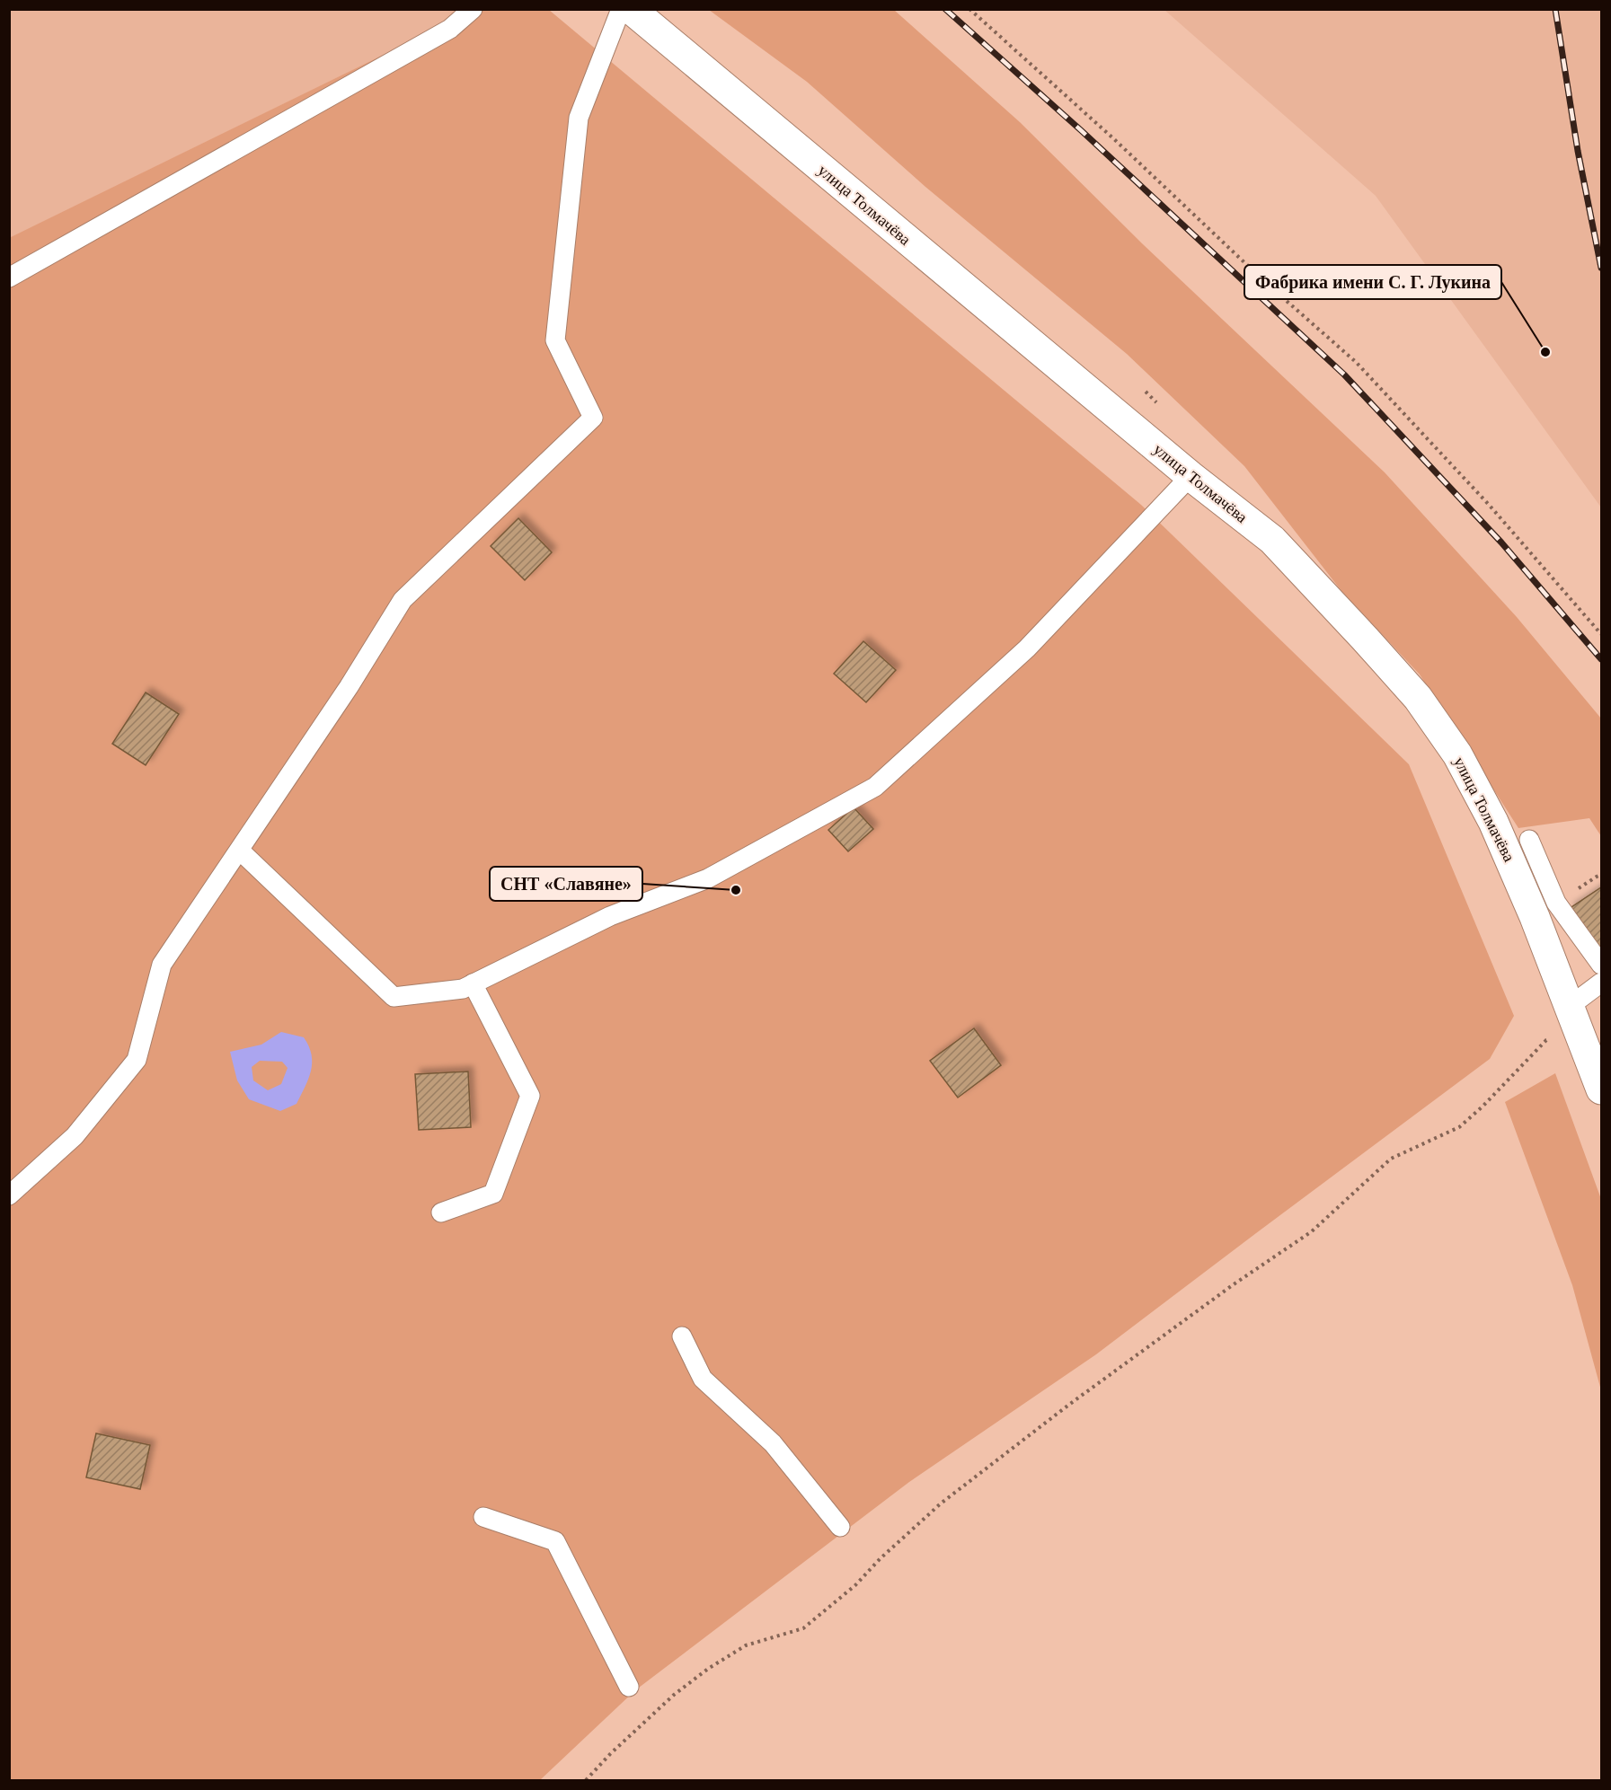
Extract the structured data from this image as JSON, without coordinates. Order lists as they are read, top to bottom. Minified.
{"streets":{"street":["улица Толмачёва"]},"places":["Фабрика имени С. Г. Лукина","СНТ «Славяне»"]}
